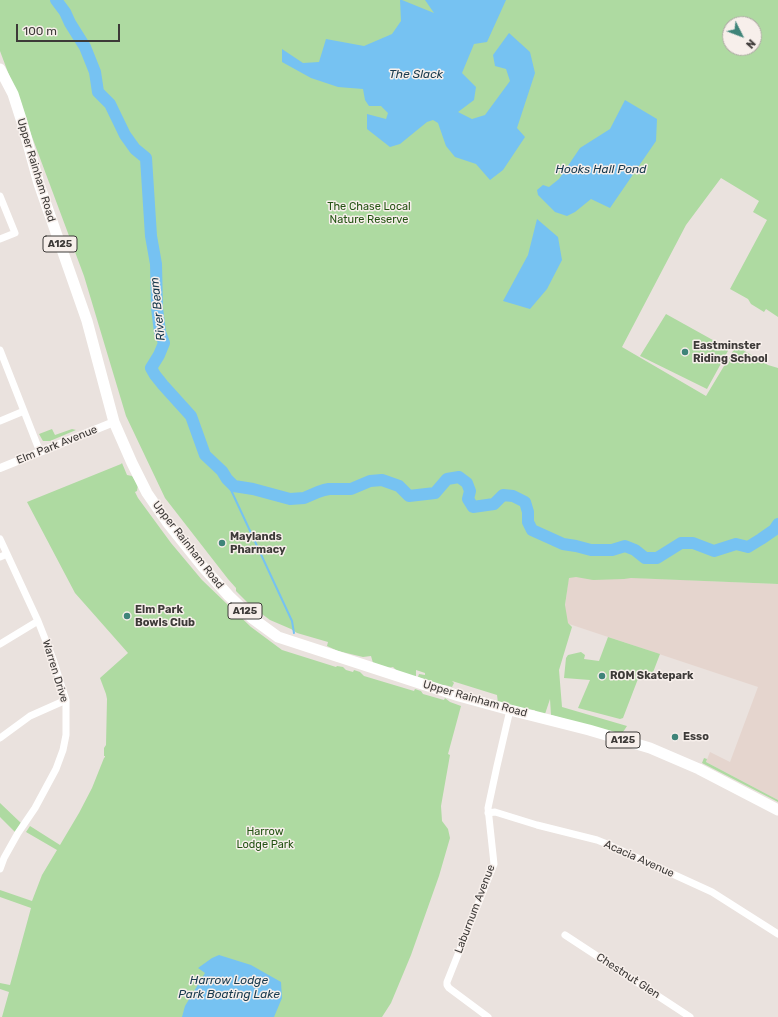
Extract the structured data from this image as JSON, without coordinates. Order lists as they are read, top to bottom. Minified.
{"streets":{"main road":["Upper Rainham Road","A125"],"street":["Elm Park Avenue","Warren Drive","Acacia Avenue","Laburnum Avenue","Chestnut Glen"]},"crossings":[["Upper Rainham Road","Elm Park Avenue"],["Upper Rainham Road","Laburnum Avenue"],["Acacia Avenue","Laburnum Avenue"]],"water":["The Slack","Hooks Hall Pond","River Beam","Harrow Lodge Park Boating Lake"],"parks":["The Chase Local Nature Reserve","Harrow Lodge Park"],"places":["Eastminster Riding School","Maylands Pharmacy","Elm Park Bowls Club","ROM Skatepark","Esso"],"scale_bar":"100 m","north":"bottom right"}
